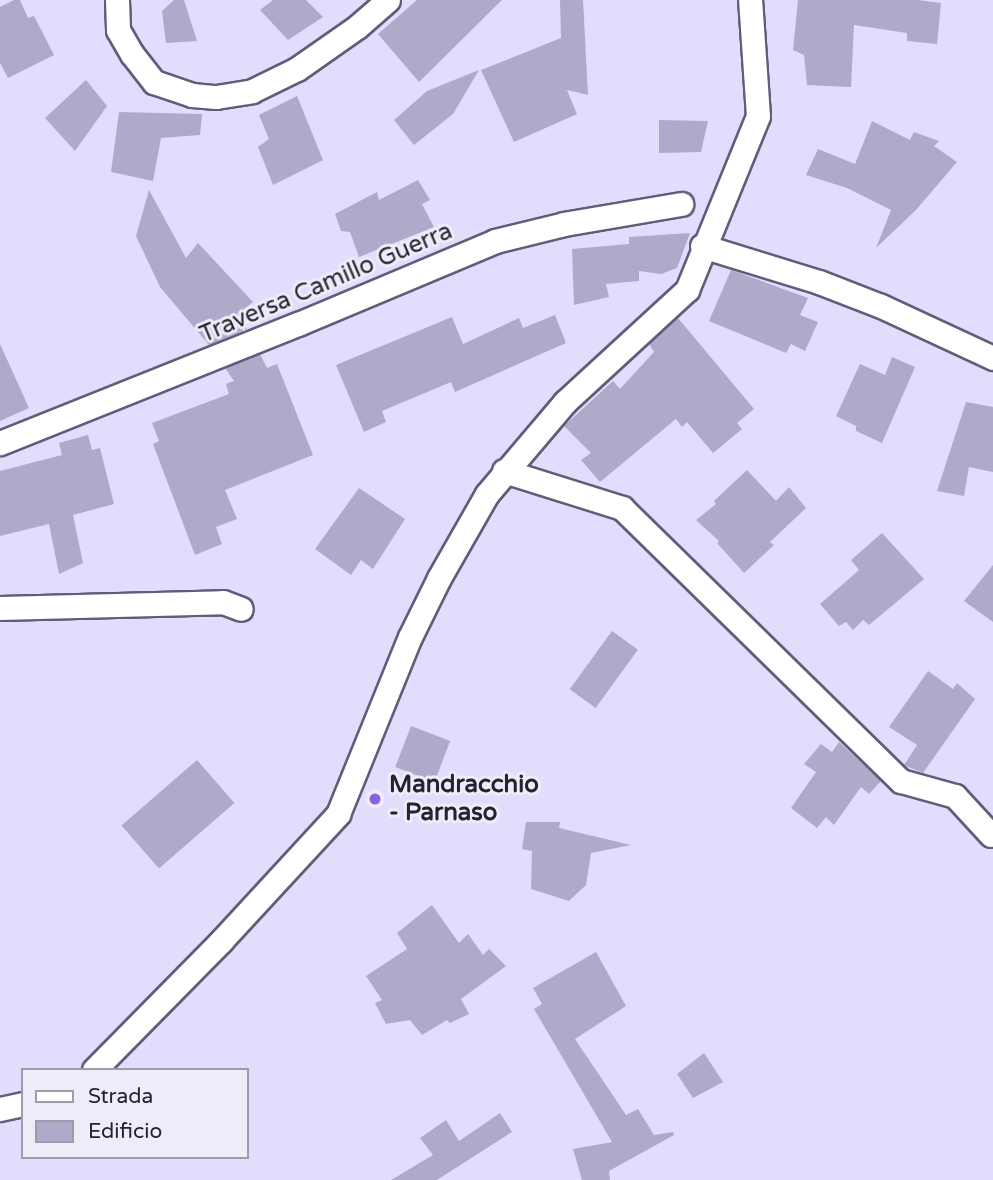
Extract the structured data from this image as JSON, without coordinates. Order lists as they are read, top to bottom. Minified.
{"streets":{"street":["Traversa Camillo Guerra"]},"places":["Mandracchio - Parnaso"],"legend":["Strada","Edificio"]}
